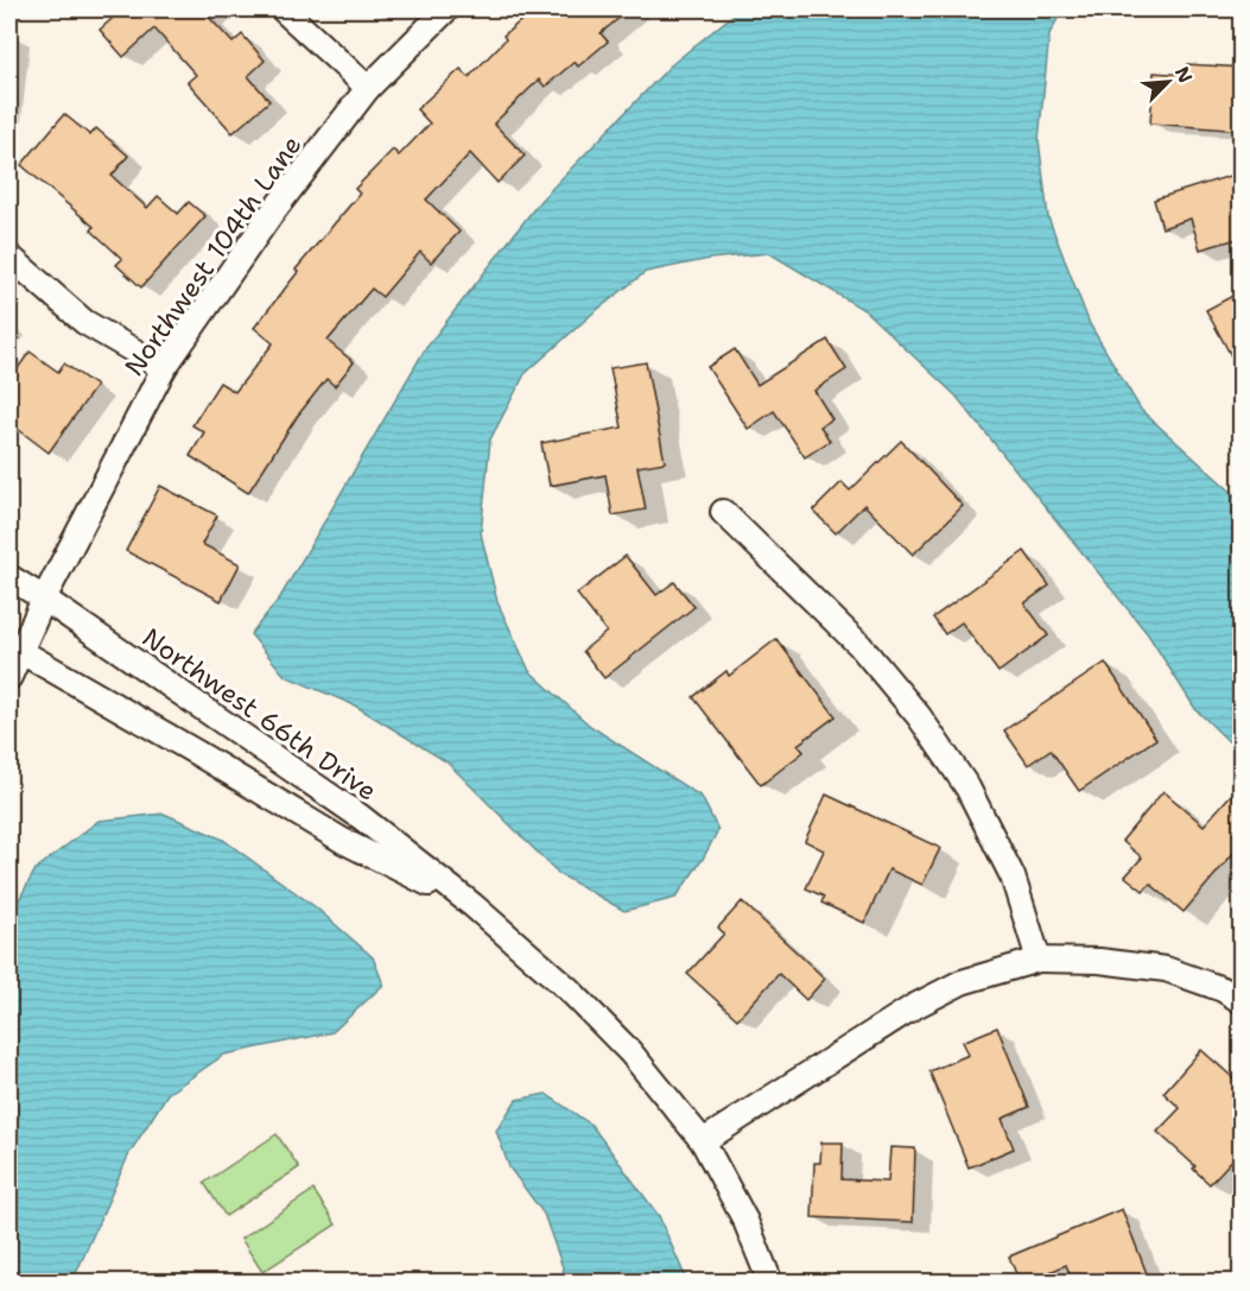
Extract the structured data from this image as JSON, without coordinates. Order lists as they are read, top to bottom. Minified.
{"streets":{"street":["Northwest 104th Lane","Northwest 66th Drive"]},"crossings":[["Northwest 104th Lane","Northwest 66th Drive"]],"north":"top right"}
